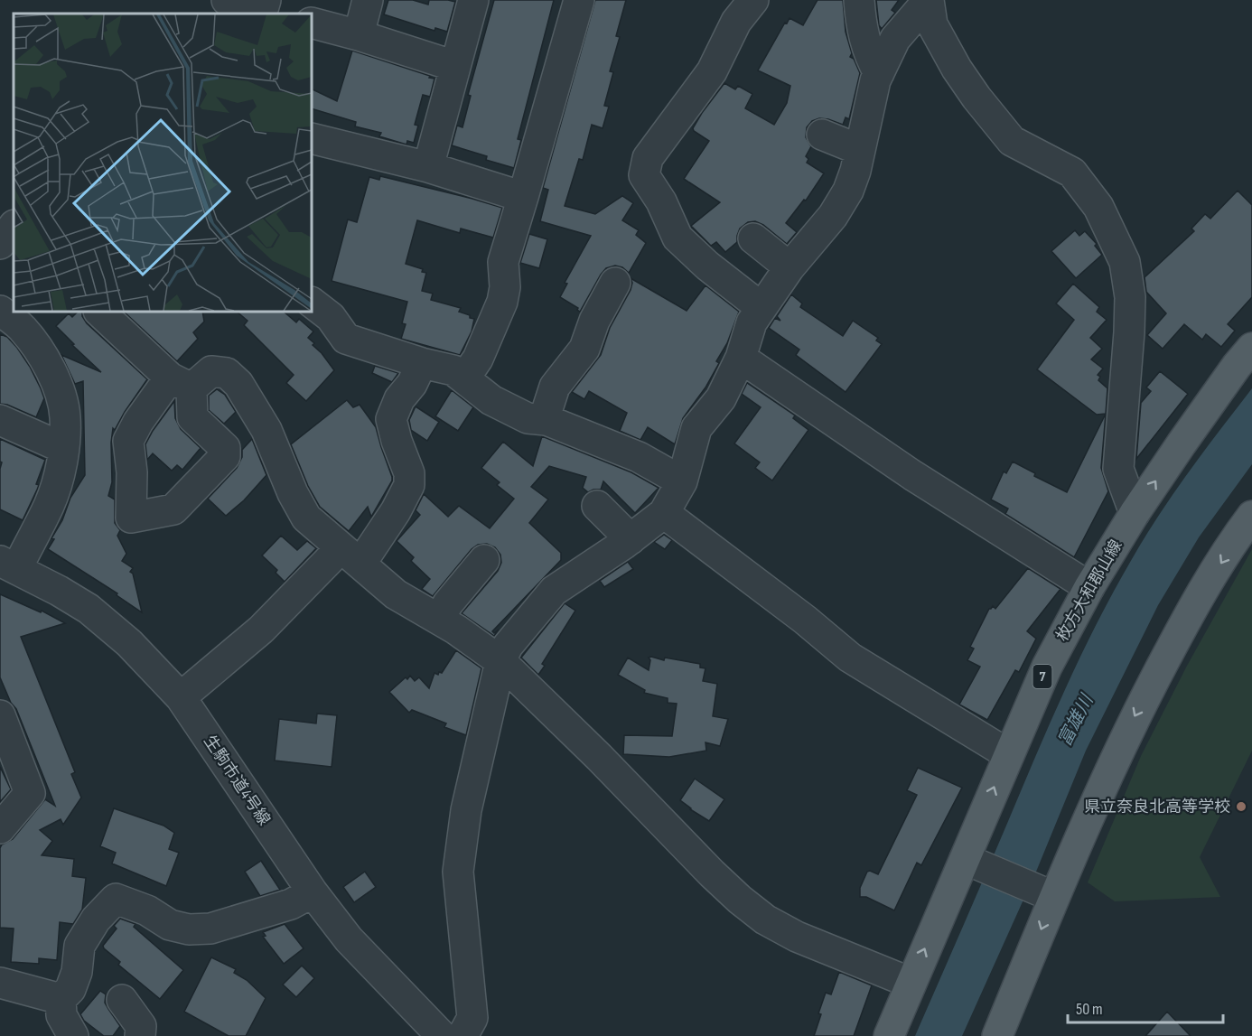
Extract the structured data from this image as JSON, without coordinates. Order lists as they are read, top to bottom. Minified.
{"streets":{"main road":["枚方大和郡山線","7"],"street":["生駒市道4号線"]},"water":["富雄川"],"places":["県立奈良北高等学校"],"scale_bar":"50 m"}
